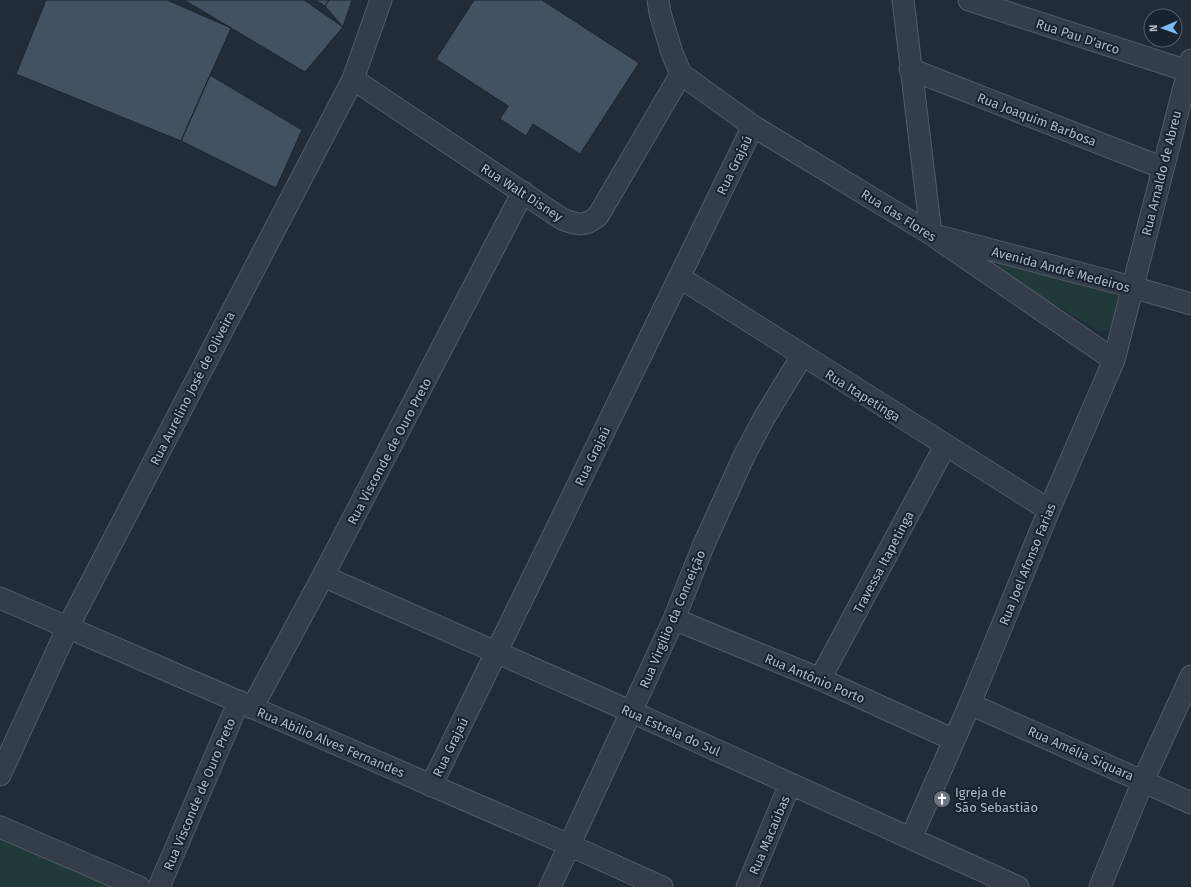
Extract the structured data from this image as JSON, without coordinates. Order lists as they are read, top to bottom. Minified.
{"streets":{"street":["Rua Pau D'arco","Rua Joaquim Barbosa","Rua Grajaú","Rua Arnaldo de Abreu","Rua Walt Disney","Rua das Flores","Avenida André Medeiros","Rua Aurelino José de Oliveira","Rua Itapetinga","Rua Visconde de Ouro Preto","Travessa Itapetinga","Rua Joel Afonso Farias","Rua Virgilio da Conceição","Rua Antônio Porto","Rua Estrela do Sul","Rua Abilio Alves Fernandes","Rua Amélia Siquara","Rua Macaúbas"]},"crossings":[["Rua Pau D'arco","Rua Arnaldo de Abreu"],["Rua Joaquim Barbosa","Rua Arnaldo de Abreu"],["Rua Grajaú","Rua das Flores"],["Rua Grajaú","Rua Itapetinga"],["Rua Grajaú","Rua Estrela do Sul"],["Rua Grajaú","Rua Abilio Alves Fernandes"],["Rua Arnaldo de Abreu","Avenida André Medeiros"],["Rua Arnaldo de Abreu","Rua Joel Afonso Farias"],["Rua Walt Disney","Rua das Flores"],["Rua Walt Disney","Rua Aurelino José de Oliveira"],["Rua Walt Disney","Rua Visconde de Ouro Preto"],["Rua das Flores","Avenida André Medeiros"],["Rua das Flores","Rua Joel Afonso Farias"],["Avenida André Medeiros","Rua Joel Afonso Farias"],["Rua Aurelino José de Oliveira","Rua Abilio Alves Fernandes"],["Rua Itapetinga","Travessa Itapetinga"],["Rua Itapetinga","Rua Joel Afonso Farias"],["Rua Itapetinga","Rua Virgilio da Conceição"],["Rua Visconde de Ouro Preto","Rua Estrela do Sul"],["Rua Visconde de Ouro Preto","Rua Abilio Alves Fernandes"],["Travessa Itapetinga","Rua Antônio Porto"],["Rua Joel Afonso Farias","Rua Antônio Porto"],["Rua Joel Afonso Farias","Rua Estrela do Sul"],["Rua Joel Afonso Farias","Rua Amélia Siquara"],["Rua Virgilio da Conceição","Rua Antônio Porto"],["Rua Virgilio da Conceição","Rua Estrela do Sul"],["Rua Virgilio da Conceição","Rua Abilio Alves Fernandes"],["Rua Estrela do Sul","Rua Macaúbas"]],"places":{"church":["Igreja de São Sebastião"]},"north":"left"}
